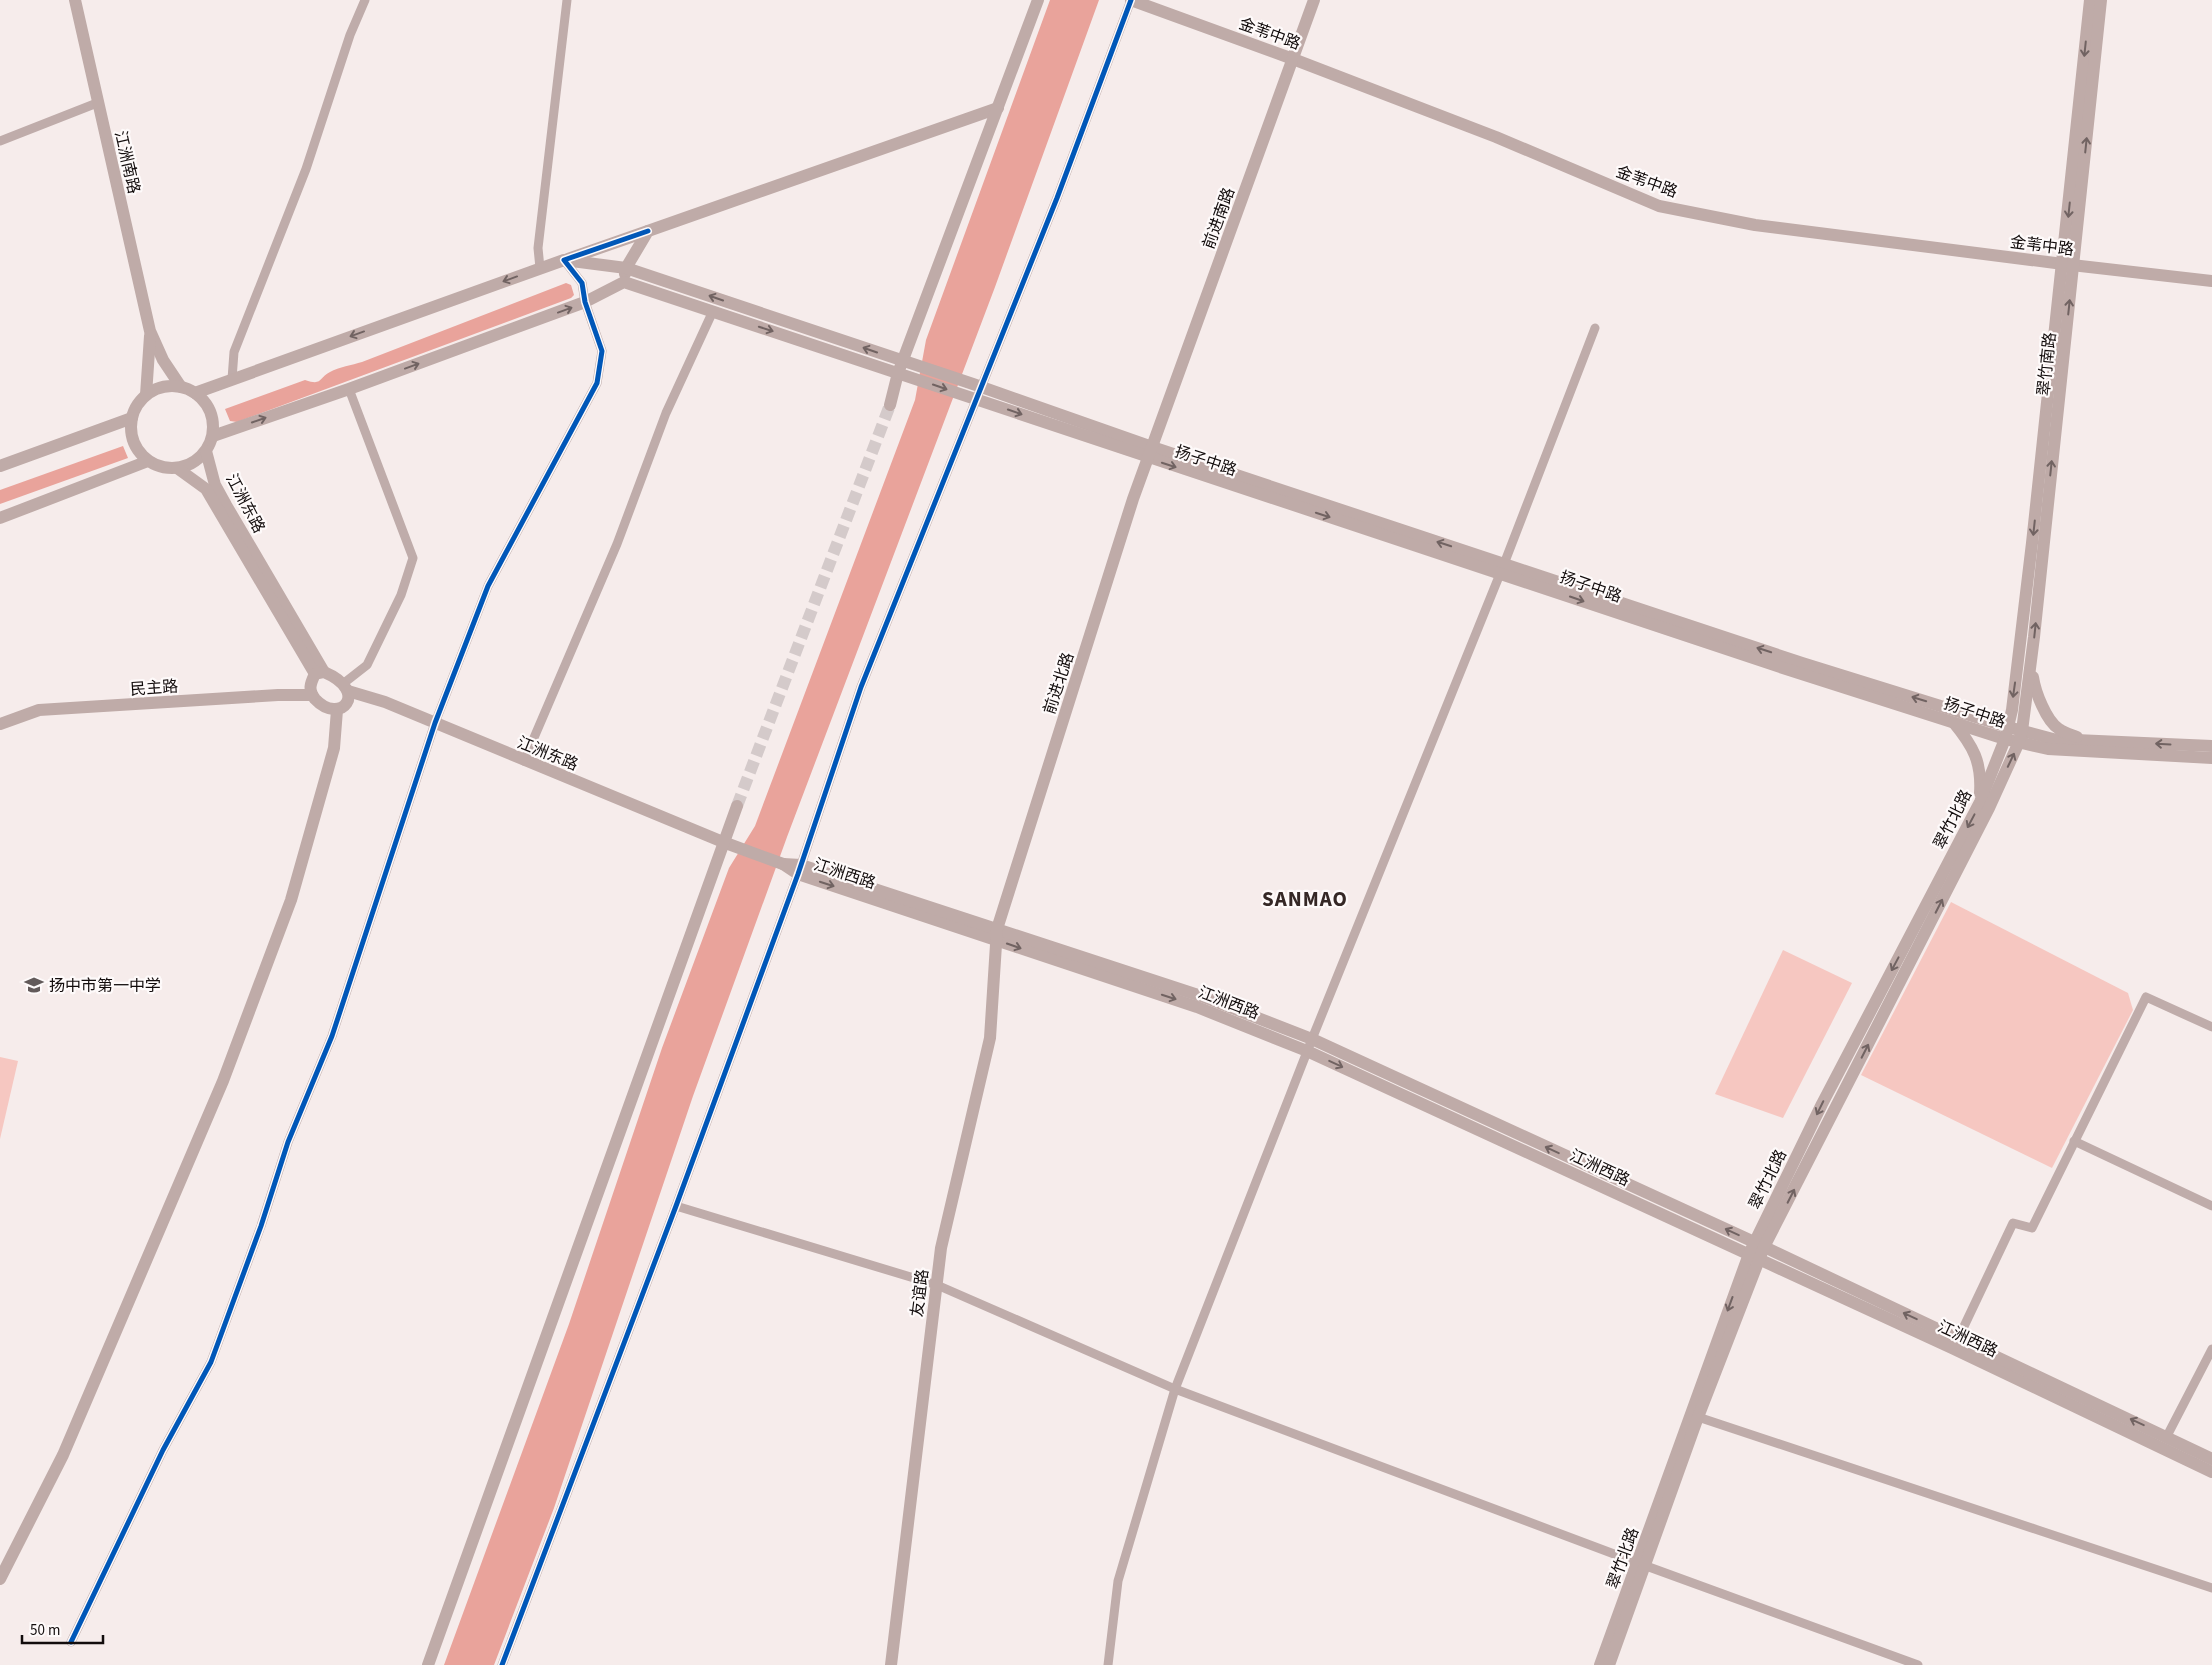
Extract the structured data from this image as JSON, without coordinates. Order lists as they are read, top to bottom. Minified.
{"streets":{"main road":["金苇中路","江洲南路","前进南路","翠竹南路","扬子中路","江洲东路","前进北路","民主路","翠竹北路","江洲西路","友谊路"]},"crossings":[["金苇中路","前进南路"],["金苇中路","翠竹南路"],["前进南路","扬子中路"],["前进南路","前进北路"],["翠竹南路","扬子中路"],["翠竹南路","翠竹北路"],["扬子中路","前进北路"],["扬子中路","翠竹北路"],["江洲东路","民主路"],["江洲东路","江洲西路"],["前进北路","江洲西路"],["前进北路","友谊路"],["翠竹北路","江洲西路"],["江洲西路","友谊路"]],"districts":["SANMAO"],"places":{"school or university":["扬中市第一中学"]},"scale_bar":"50 m"}
